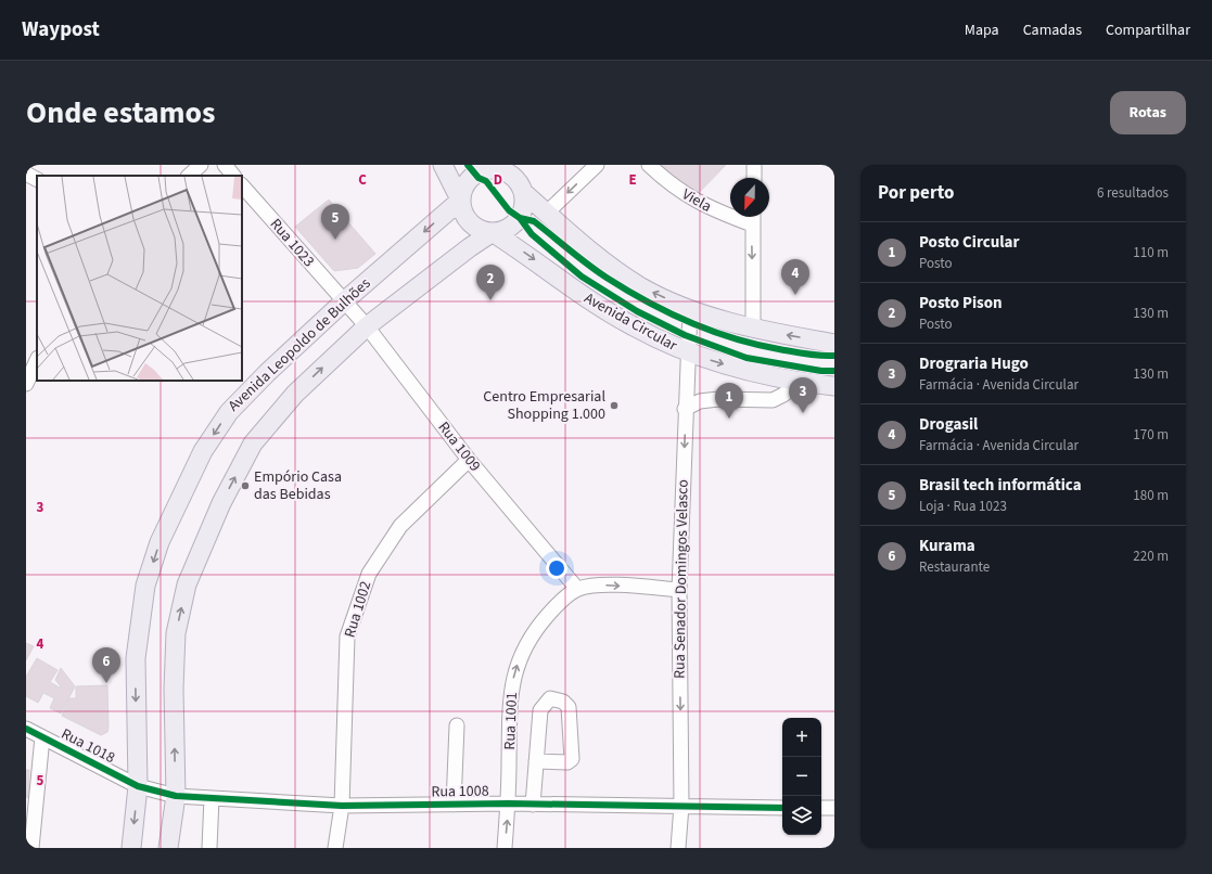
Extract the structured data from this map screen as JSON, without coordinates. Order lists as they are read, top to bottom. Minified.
{"streets":{"main road":["Avenida Circular","Avenida Leopoldo de Bulhões"],"street":["Viela","Rua 1023","Rua 1009","Rua Senador Domingos Velasco","Rua 1002","Rua 1001","Rua 1018","Rua 1008"]},"crossings":[["Rua 1023","Avenida Leopoldo de Bulhões"],["Rua 1023","Rua 1009"],["Avenida Circular","Avenida Leopoldo de Bulhões"],["Avenida Circular","Rua Senador Domingos Velasco"],["Avenida Leopoldo de Bulhões","Rua 1009"],["Avenida Leopoldo de Bulhões","Rua 1018"],["Avenida Leopoldo de Bulhões","Rua 1008"],["Rua 1009","Rua 1002"],["Rua 1009","Rua 1001"],["Rua Senador Domingos Velasco","Rua 1008"],["Rua 1002","Rua 1008"],["Rua 1001","Rua 1008"],["Rua 1018","Rua 1008"]],"one_way":["Rua Senador Domingos Velasco"],"places":["Centro Empresarial Shopping 1.000","Empório Casa das Bebidas"],"north":"bottom","page":{"header":"Waypost","nav":["Mapa","Camadas","Compartilhar"],"title":"Onde estamos","buttons":"Rotas","heading":["Por perto","6 resultados"],"pins":["5","4","2","3","1","6"],"list":[{"mark":"1","name":"Posto Circular","note":"Posto","value":"110 m"},{"mark":"2","name":"Posto Pison","note":"Posto","value":"130 m"},{"mark":"3","name":"Drograria Hugo","note":"Farmácia · Avenida Circular","value":"130 m"},{"mark":"4","name":"Drogasil","note":"Farmácia · Avenida Circular","value":"170 m"},{"mark":"5","name":"Brasil tech informática","note":"Loja · Rua 1023","value":"180 m"},{"mark":"6","name":"Kurama","note":"Restaurante","value":"220 m"}],"map_buttons":["+","−"]},"grid":{"columns":["C","D","E"],"rows":["3","4","5"]}}
